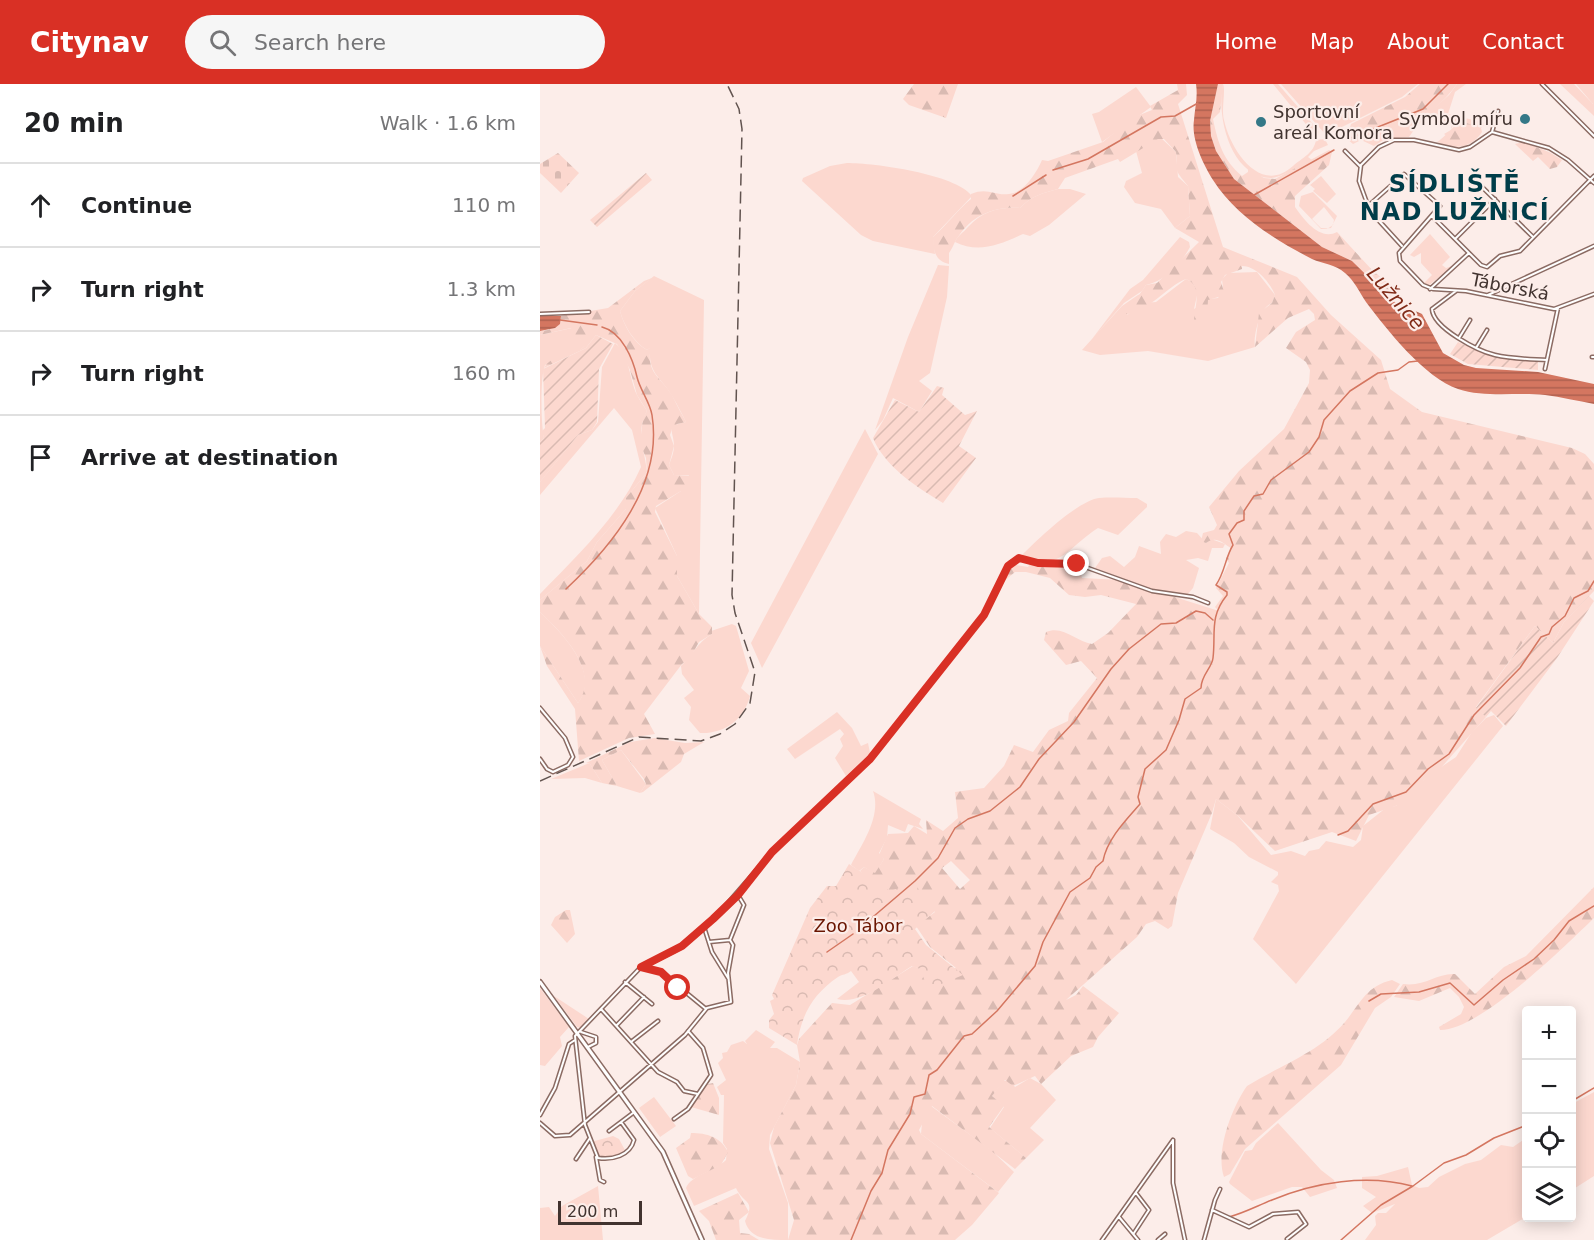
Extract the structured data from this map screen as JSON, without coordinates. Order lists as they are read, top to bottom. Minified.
{"streets":{"street":["Táborská"]},"districts":["SÍDLIŠTĚ NAD LUŽNICÍ"],"water":["Lužnice"],"parks":["Zoo Tábor"],"places":["Symbol míru","Sportovní areál Komora"],"scale_bar":"200 m","page":{"header":"Citynav","search":"Search here","nav":["Home","Map","About","Contact"],"heading":["20 min","Walk · 1.6 km"],"list":[["Continue","110 m"],["Turn right","1.3 km"],["Turn right","160 m"],"Arrive at destination"],"map_buttons":["+","−"],"scale":"200 m"}}
